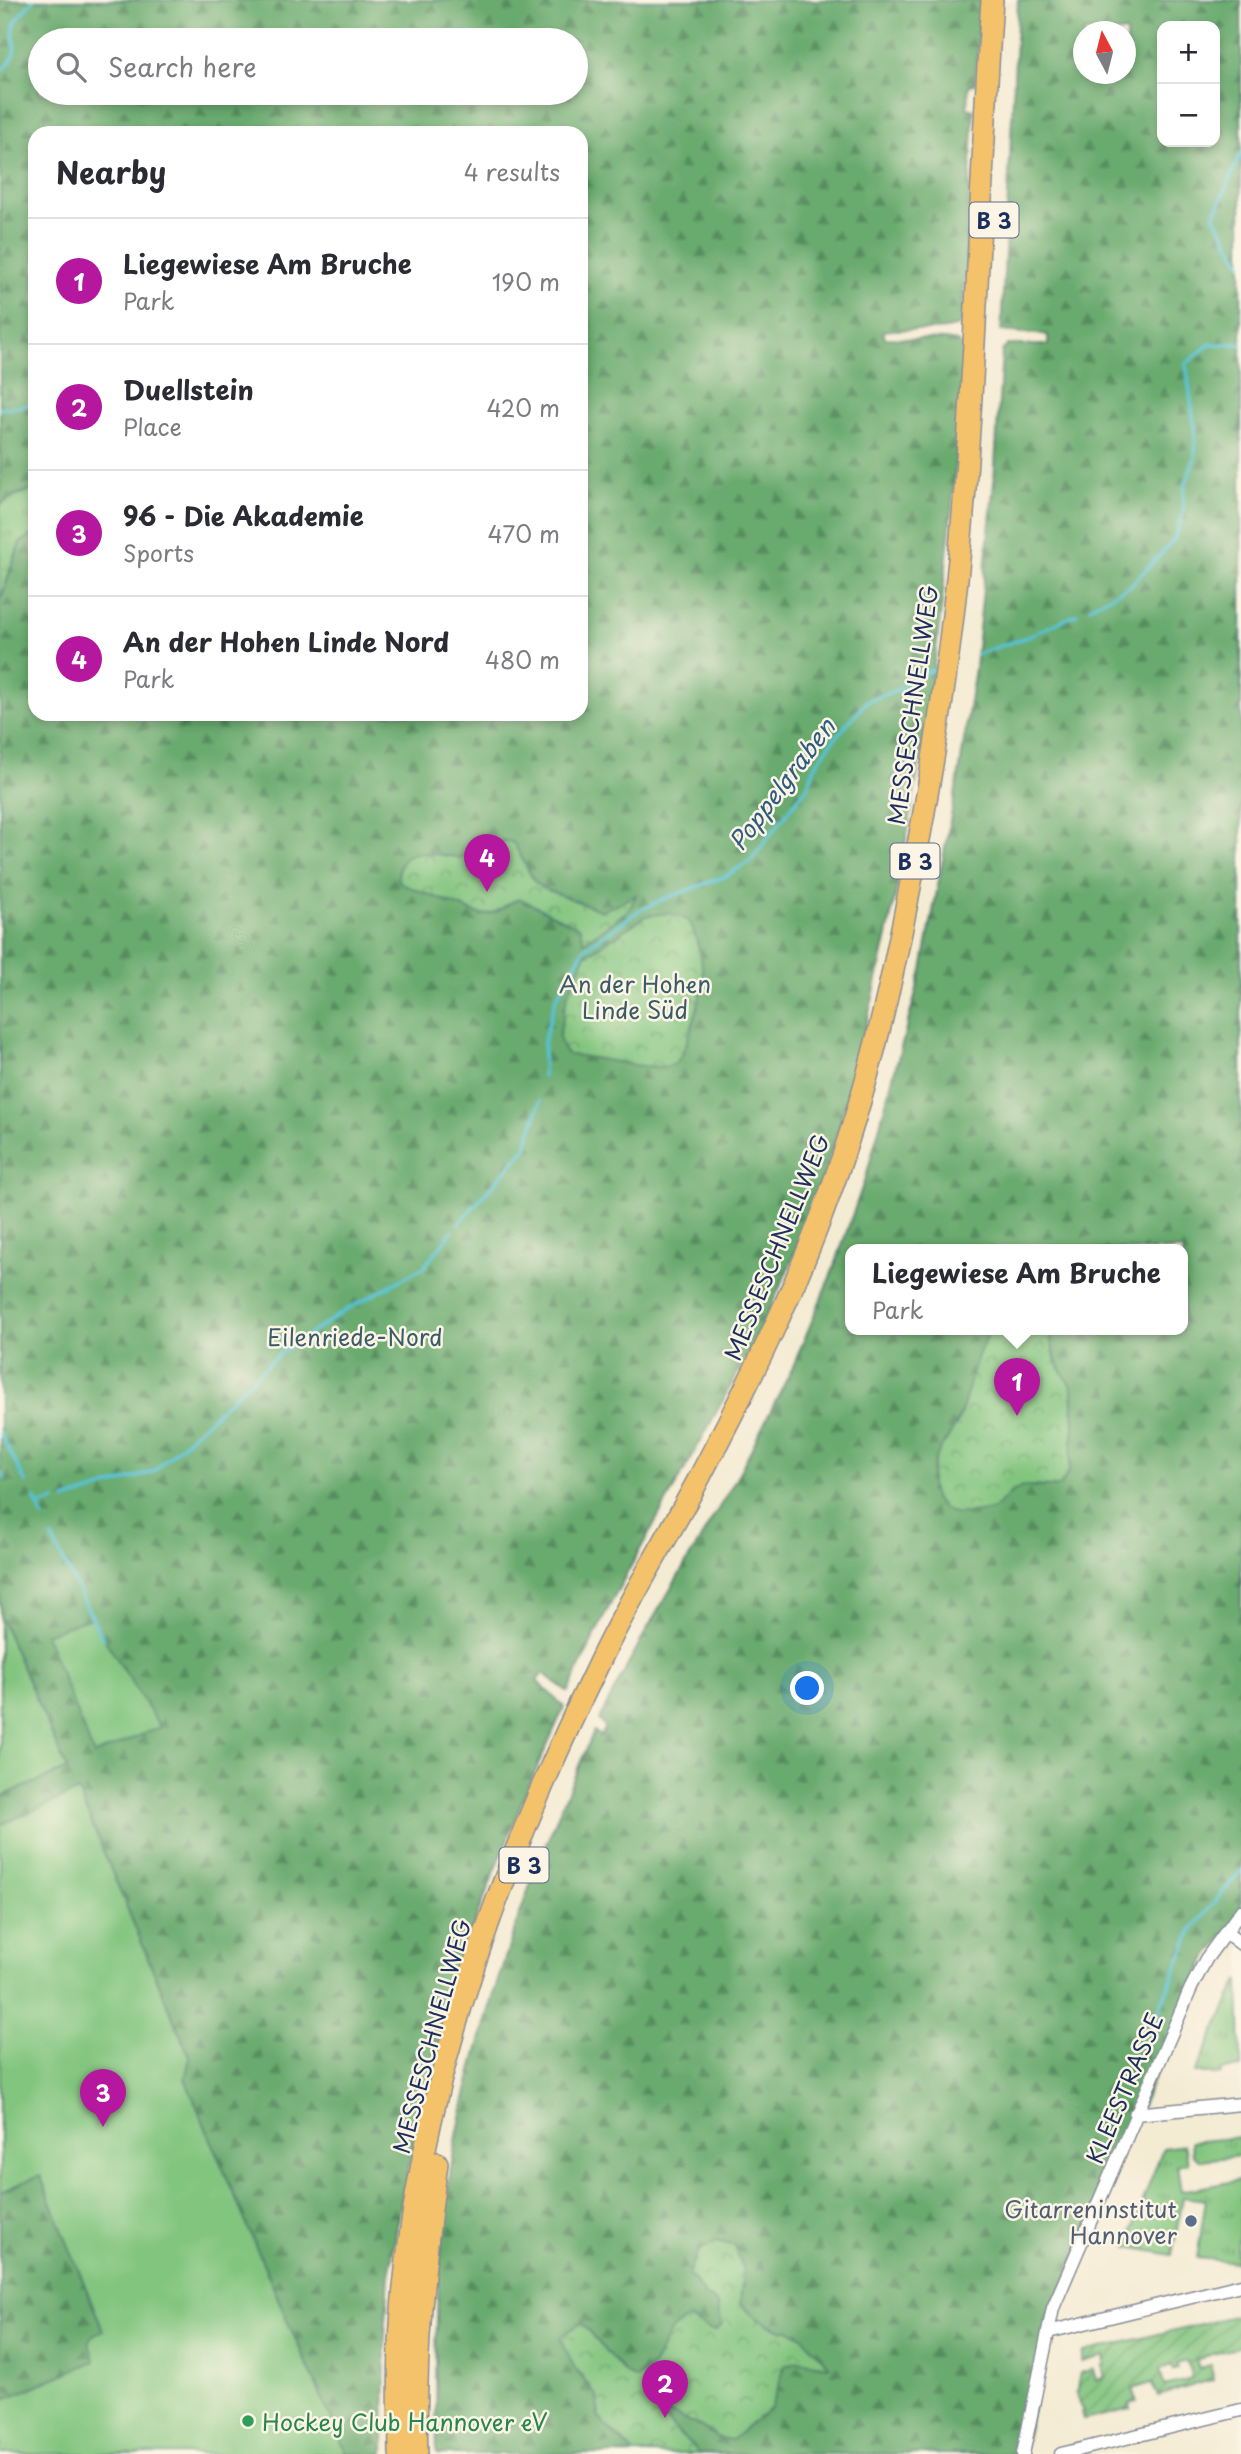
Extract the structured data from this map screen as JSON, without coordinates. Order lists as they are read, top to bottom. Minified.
{"streets":{"highway":["B 3","MESSESCHNELLWEG"],"street":["KLEESTRASSE"]},"water":["Poppelgraben"],"parks":["An der Hohen Linde Süd","Eilenriede-Nord"],"places":["Gitarreninstitut Hannover","Hockey Club Hannover eV"],"north":"top","page":{"map_buttons":["+","−"],"search":"Search here","heading":["Nearby","4 results"],"list":[{"mark":"1","name":"Liegewiese Am Bruche","note":"Park","value":"190 m"},{"mark":"2","name":"Duellstein","note":"Place","value":"420 m"},{"mark":"3","name":"96 - Die Akademie","note":"Sports","value":"470 m"},{"mark":"4","name":"An der Hohen Linde Nord","note":"Park","value":"480 m"}],"pins":["4","1","3","2"],"popup":["Liegewiese Am Bruche","Park"]}}
